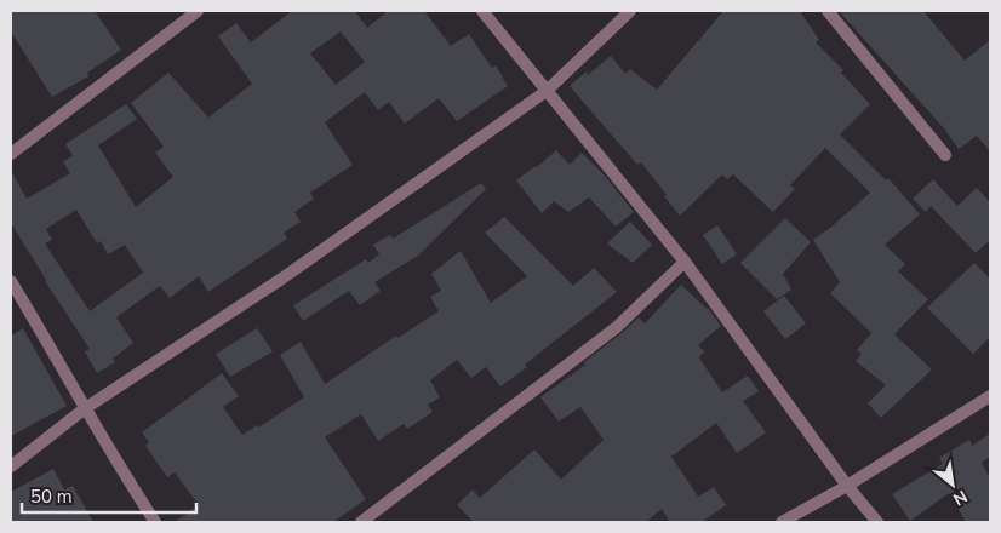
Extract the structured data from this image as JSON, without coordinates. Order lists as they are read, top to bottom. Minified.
{"scale_bar":"50 m","north":"bottom right"}
